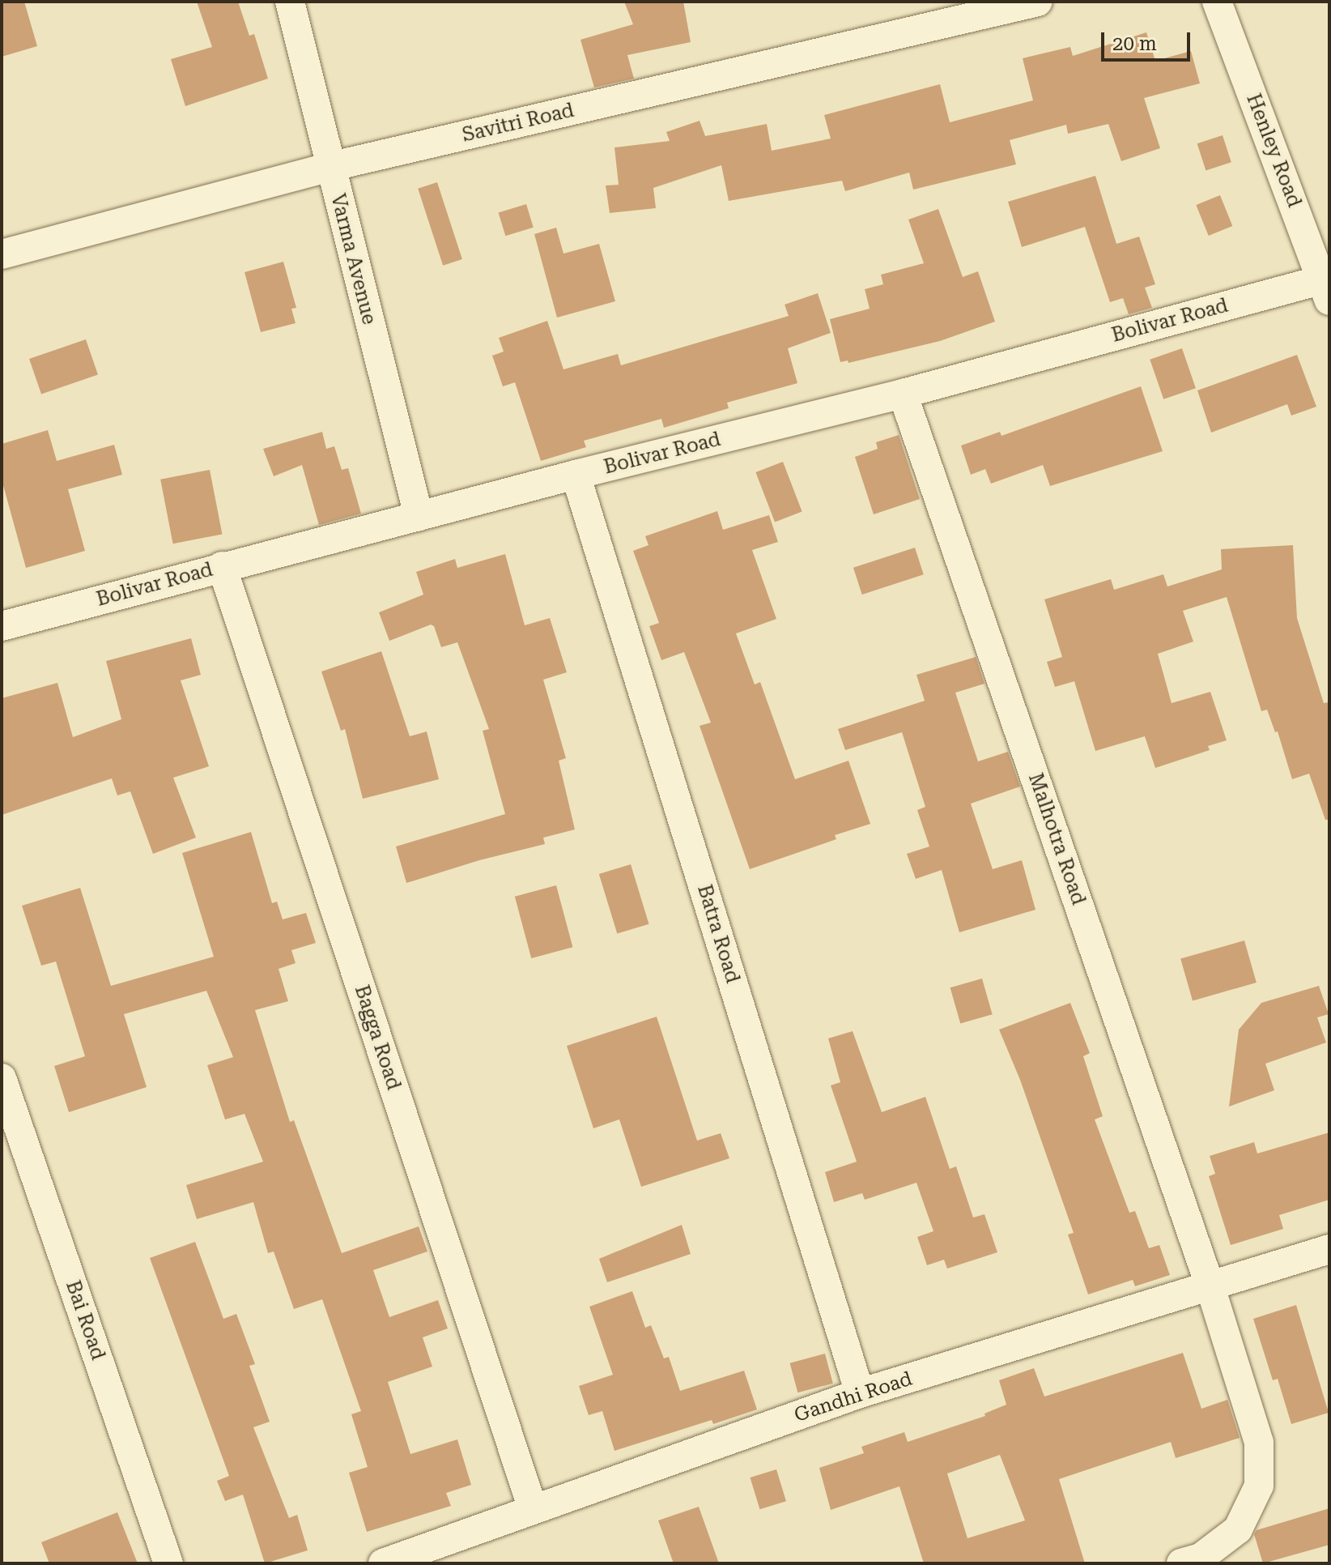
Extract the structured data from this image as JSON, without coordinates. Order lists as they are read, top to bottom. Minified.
{"streets":{"street":["Savitri Road","Henley Road","Varma Avenue","Bolivar Road","Malhotra Road","Batra Road","Bagga Road","Bai Road","Gandhi Road"]},"crossings":[["Savitri Road","Varma Avenue"],["Henley Road","Bolivar Road"],["Varma Avenue","Bolivar Road"],["Bolivar Road","Malhotra Road"],["Bolivar Road","Batra Road"],["Bolivar Road","Bagga Road"],["Malhotra Road","Gandhi Road"],["Batra Road","Gandhi Road"],["Bagga Road","Gandhi Road"]],"scale_bar":"20 m"}
